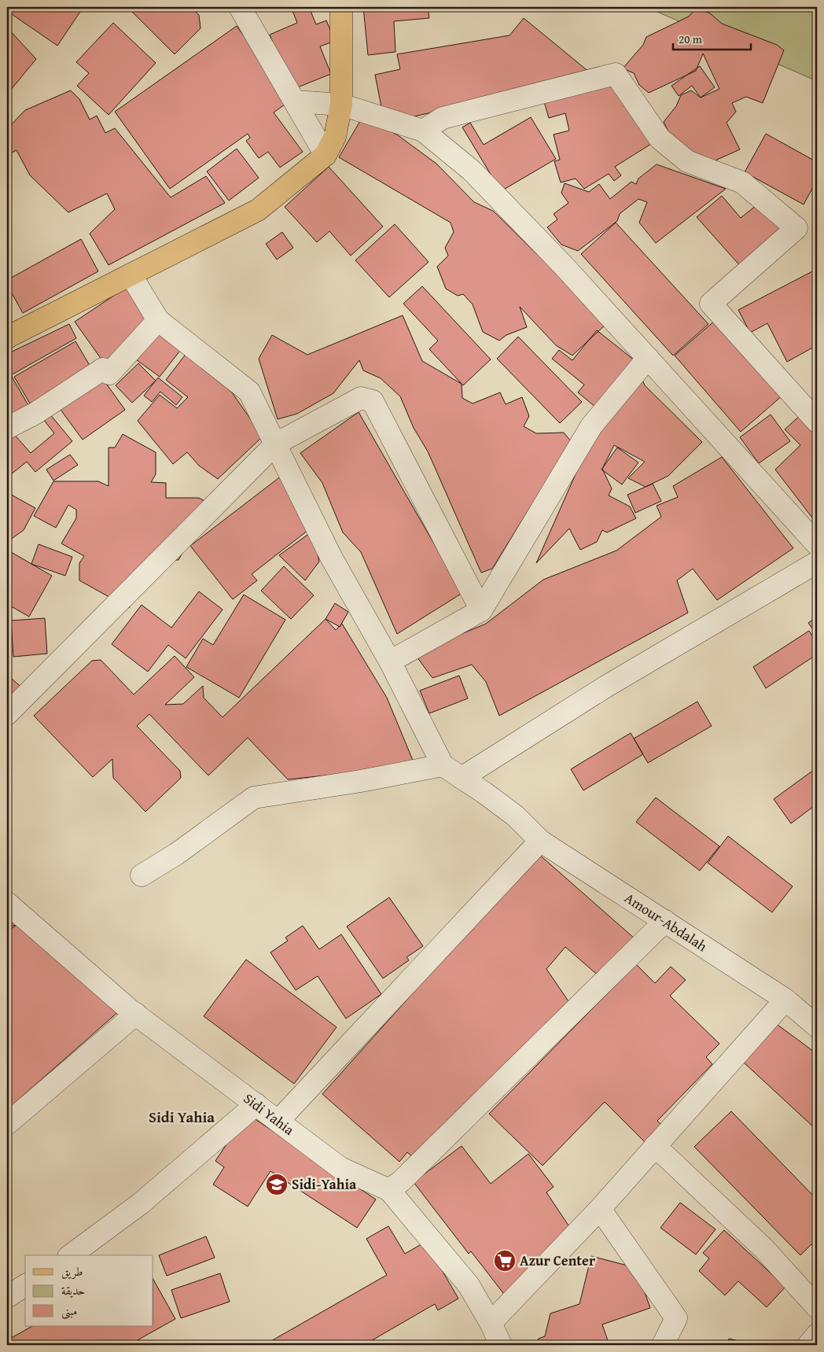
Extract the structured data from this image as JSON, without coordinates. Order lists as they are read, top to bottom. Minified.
{"streets":{"street":["Amour-Abdalah","Sidi Yahia"]},"districts":["Sidi Yahia"],"places":{"school or university":["Sidi-Yahia"],"supermarket":["Azur Center"]},"legend":["طريق","حديقة","مبنى"],"scale_bar":"20 m"}
